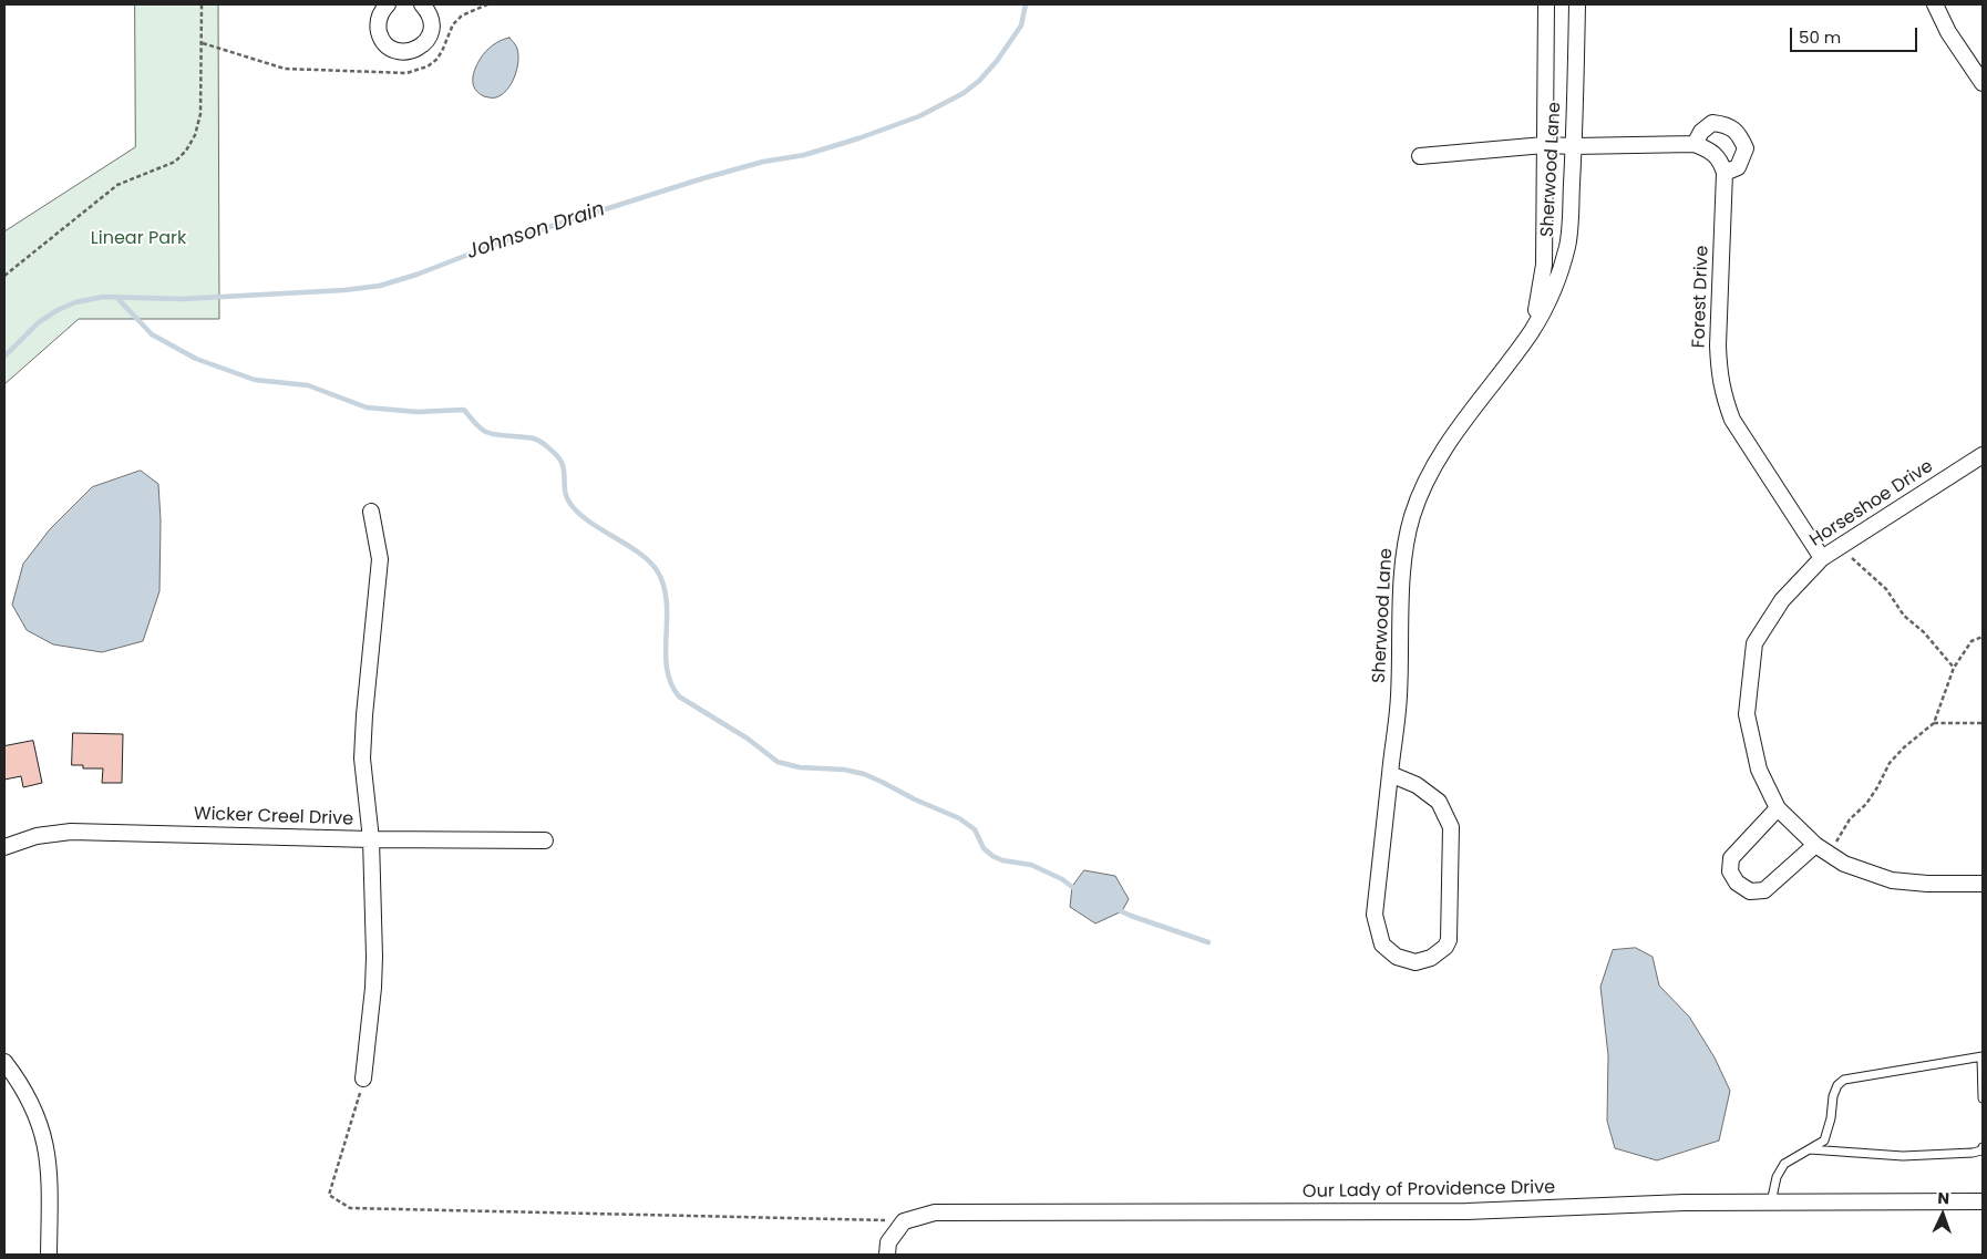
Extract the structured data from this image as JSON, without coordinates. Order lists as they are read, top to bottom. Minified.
{"streets":{"street":["Sherwood Lane","Forest Drive","Horseshoe Drive","Wicker Creel Drive","Our Lady of Providence Drive"]},"crossings":[["Forest Drive","Horseshoe Drive"]],"water":["Johnson Drain"],"parks":["Linear Park"],"scale_bar":"50 m","north":"top"}
